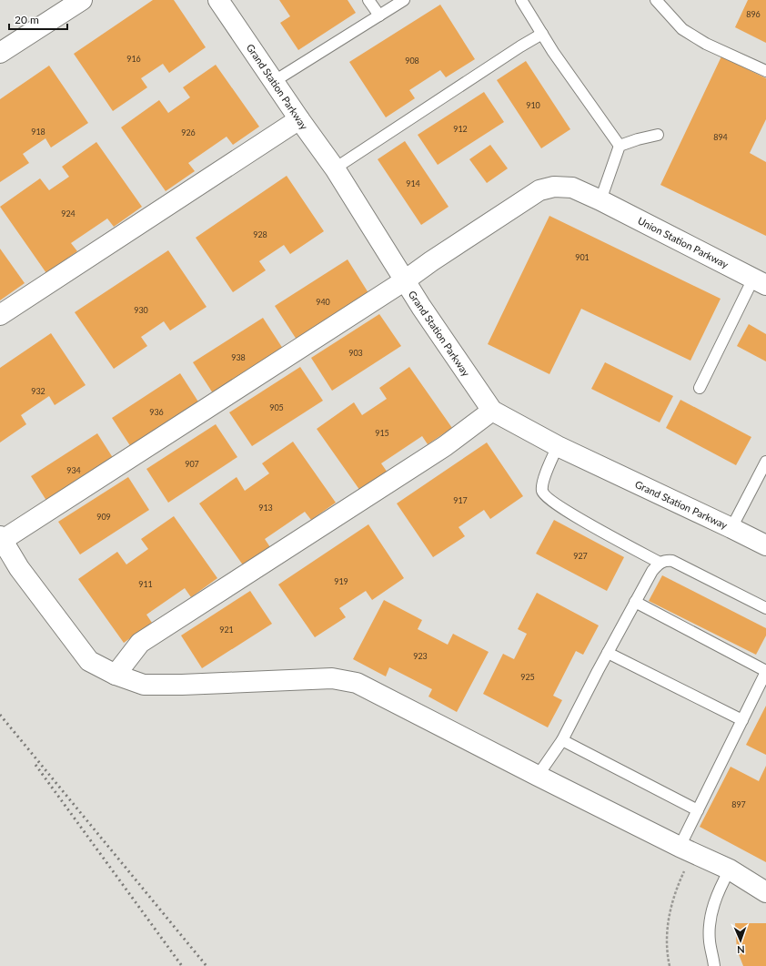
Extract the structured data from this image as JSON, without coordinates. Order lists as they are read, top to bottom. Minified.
{"streets":{"street":["Grand Station Parkway","Union Station Parkway"]},"crossings":[["Grand Station Parkway","Union Station Parkway"]],"house_numbers":["896","916","908","910","912","918","926","894","914","924","928","901","940","930","903","938","932","905","936","915","907","934","917","913","909","927","919","911","921","923","925","897"],"scale_bar":"20 m","north":"bottom"}
